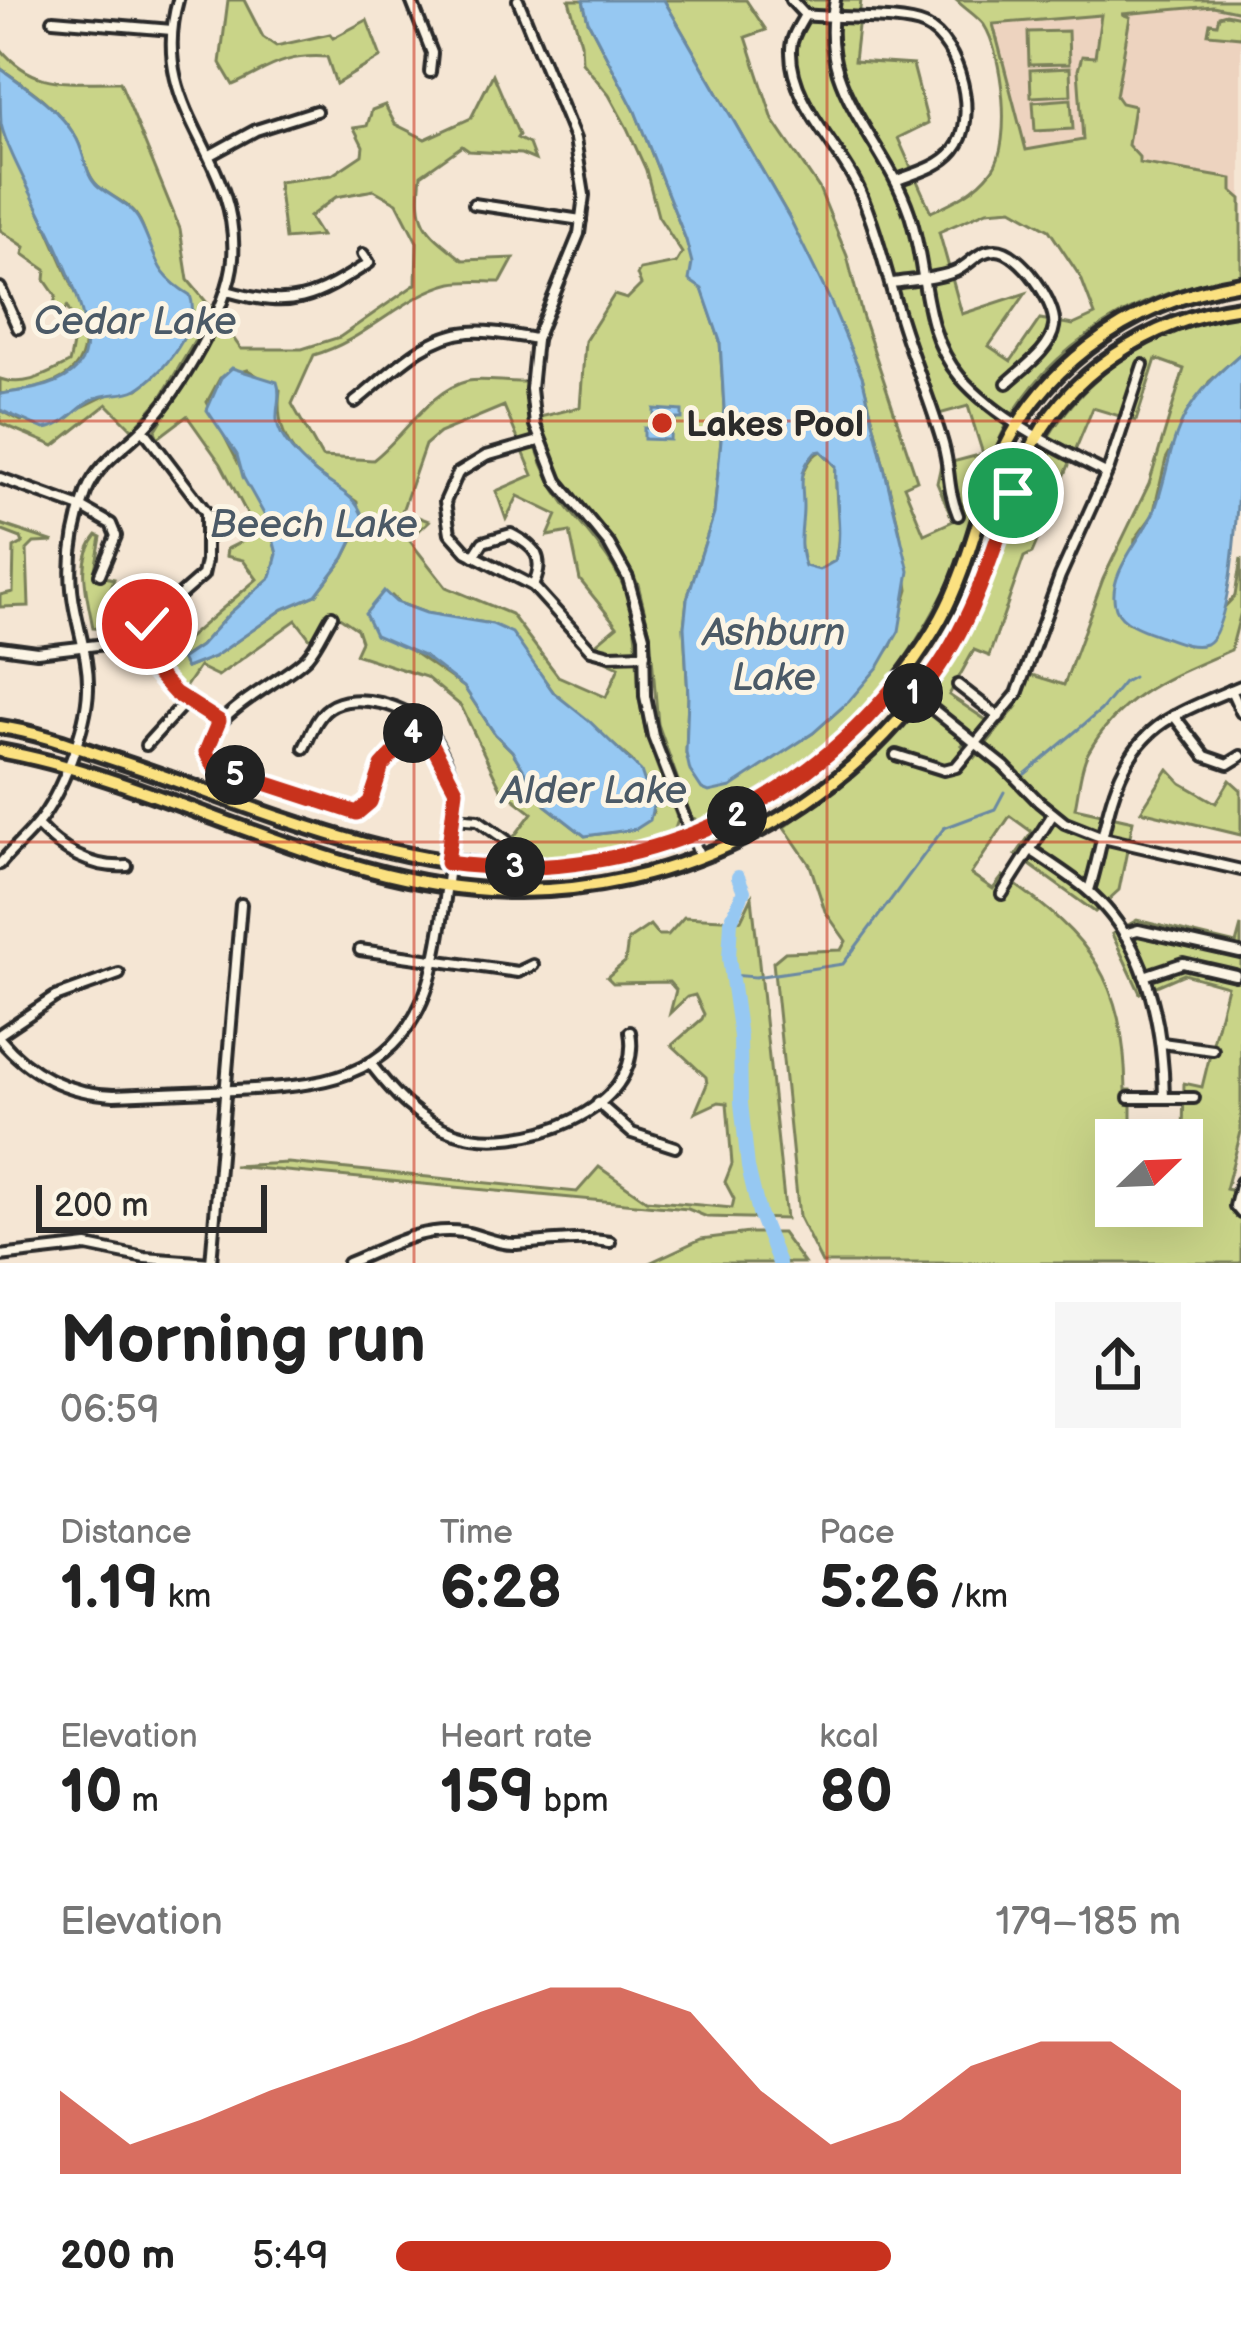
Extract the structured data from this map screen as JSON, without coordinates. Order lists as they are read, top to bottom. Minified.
{"water":["Cedar Lake","Beech Lake","Ashburn Lake","Alder Lake"],"places":["Lakes Pool"],"scale_bar":"200 m","north":"top right","page":{"pins":["1","4","5","2","3"],"scale":"200 m","heading":["Morning run","06:59"],"stats":[["Distance","1.19 km"],["Time","6:28"],["Pace","5:26 /km"],["Elevation","10 m"],["Heart rate","159 bpm"],["kcal","80"]],"chart":["Elevation","179–185 m"],"list":[{"name":"200 m","note":"5:49"}]}}
